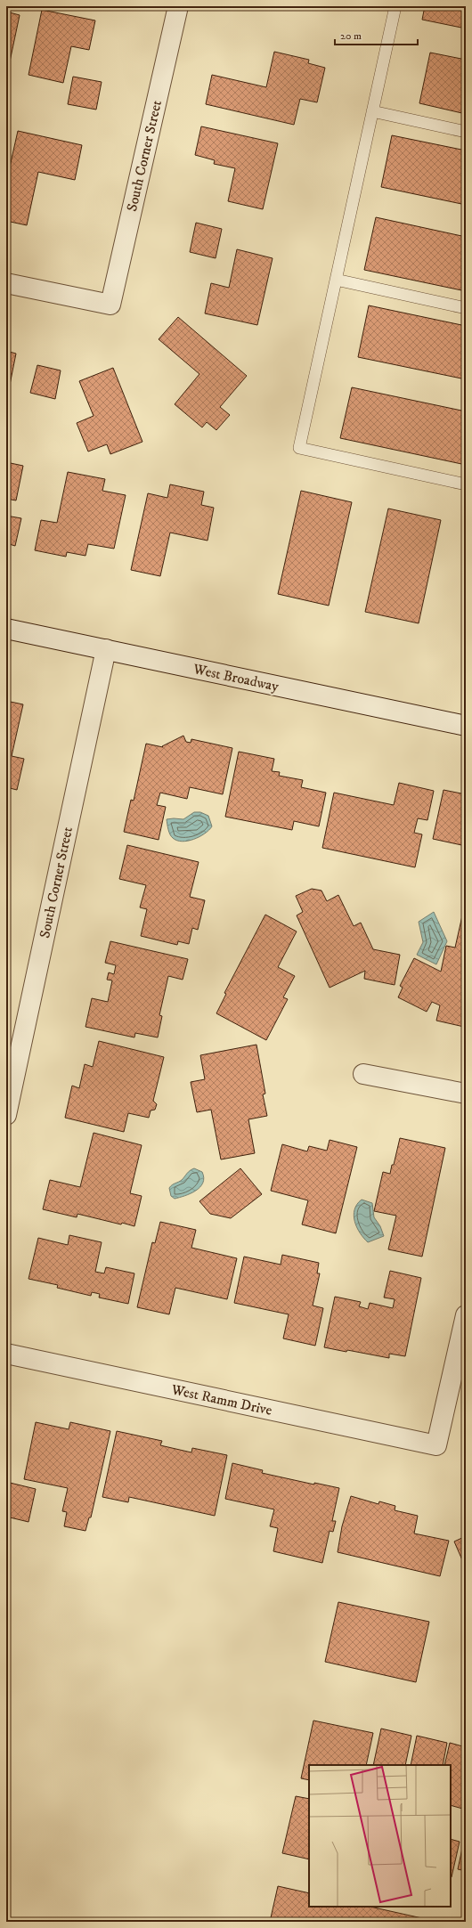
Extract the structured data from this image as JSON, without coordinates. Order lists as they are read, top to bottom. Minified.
{"streets":{"street":["South Corner Street","West Broadway","West Ramm Drive"]},"crossings":[["South Corner Street","West Broadway"]],"scale_bar":"20 m"}
